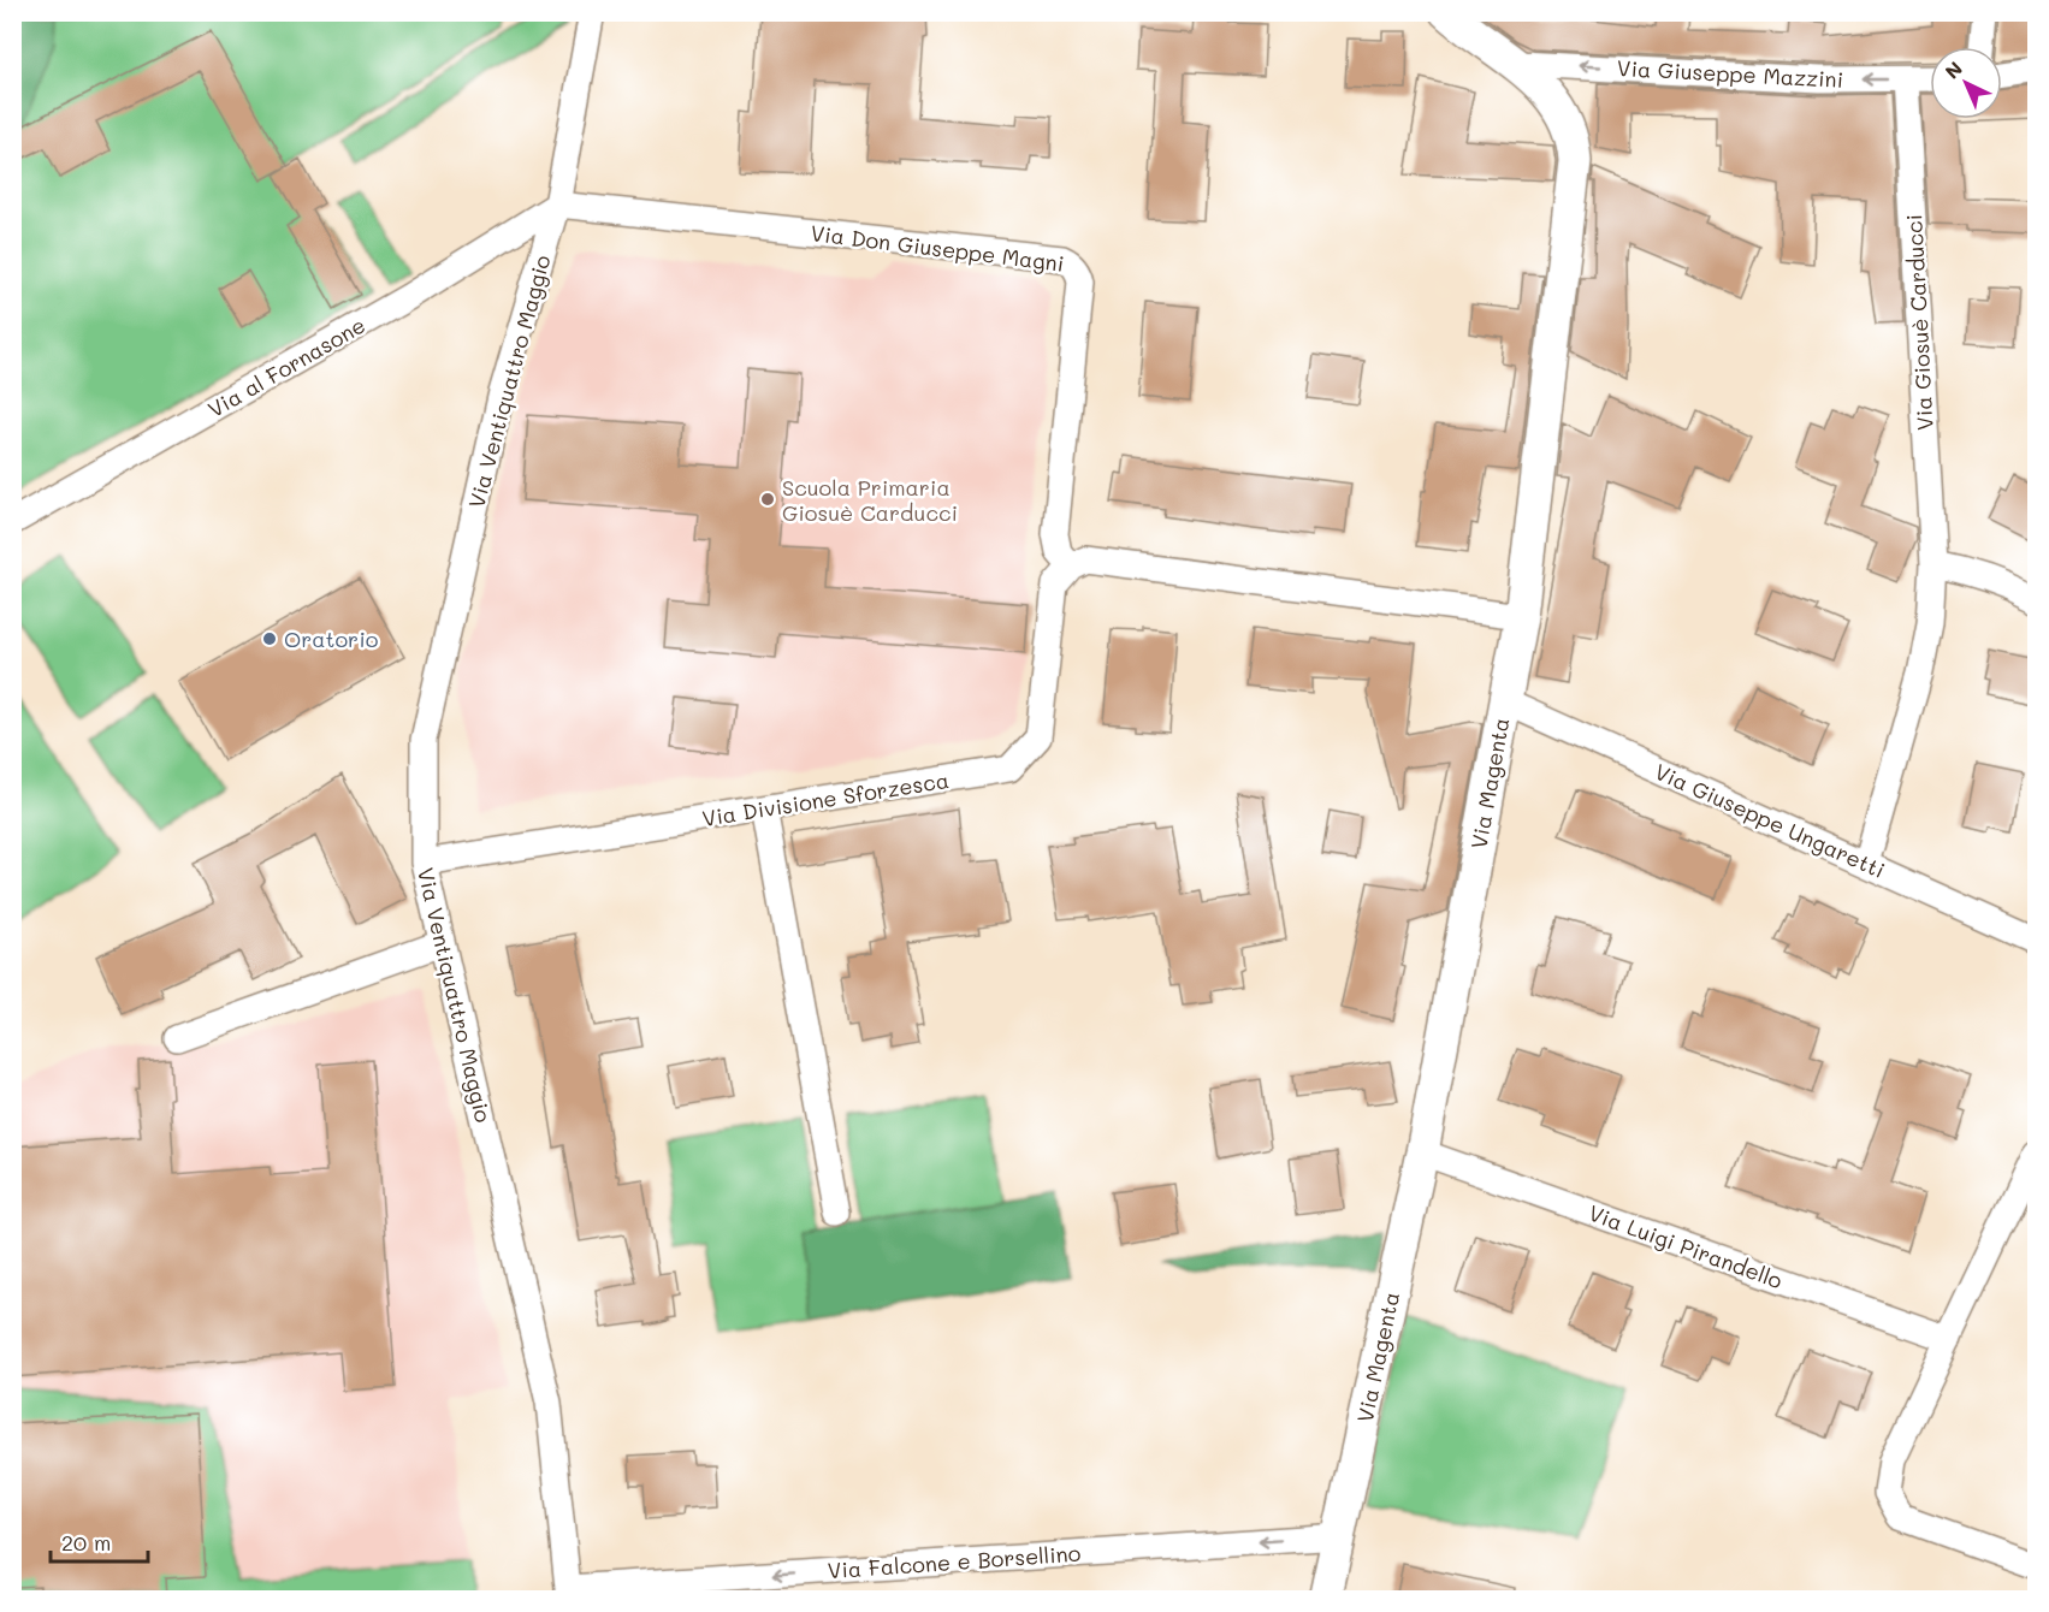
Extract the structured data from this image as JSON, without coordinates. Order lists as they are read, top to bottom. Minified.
{"streets":{"street":["Via Giuseppe Mazzini","Via Don Giuseppe Magni","Via Giosuè Carducci","Via al Fornasone","Via Ventiquattro Maggio","Via Magenta","Via Divisione Sforzesca","Via Giuseppe Ungaretti","Via Luigi Pirandello","Via Falcone e Borsellino"]},"crossings":[["Via Giuseppe Mazzini","Via Giosuè Carducci"],["Via Giuseppe Mazzini","Via Magenta"],["Via Don Giuseppe Magni","Via al Fornasone"],["Via Don Giuseppe Magni","Via Ventiquattro Maggio"],["Via Don Giuseppe Magni","Via Divisione Sforzesca"],["Via Giosuè Carducci","Via Giuseppe Ungaretti"],["Via al Fornasone","Via Ventiquattro Maggio"],["Via Ventiquattro Maggio","Via Divisione Sforzesca"],["Via Ventiquattro Maggio","Via Falcone e Borsellino"],["Via Magenta","Via Giuseppe Ungaretti"],["Via Magenta","Via Luigi Pirandello"],["Via Magenta","Via Falcone e Borsellino"]],"one_way":["Via Giuseppe Mazzini","Via Falcone e Borsellino"],"places":["Scuola Primaria Giosuè Carducci","Oratorio"],"scale_bar":"20 m","north":"top left"}
